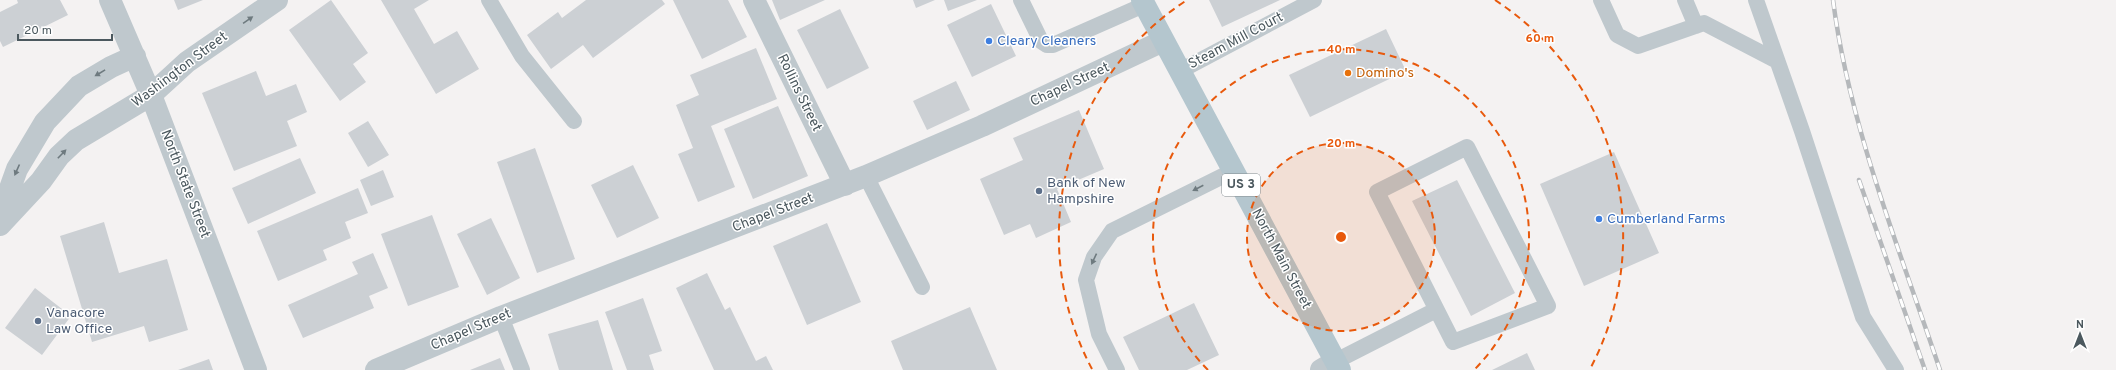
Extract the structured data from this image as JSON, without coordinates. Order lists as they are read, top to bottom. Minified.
{"streets":{"main road":["US 3","North Main Street"],"street":["Washington Street","Chapel Street","Rollins Street","North State Street"],"lane":["Steam Mill Court"]},"crossings":[["Steam Mill Court","North Main Street"],["Washington Street","North State Street"],["Chapel Street","Rollins Street"],["Chapel Street","North Main Street"]],"places":["Cleary Cleaners","Domino's","Bank of New Hampshire","Cumberland Farms","Vanacore Law Office"],"scale_bar":"20 m","north":"top","rings":["60 m","40 m","20 m"]}
